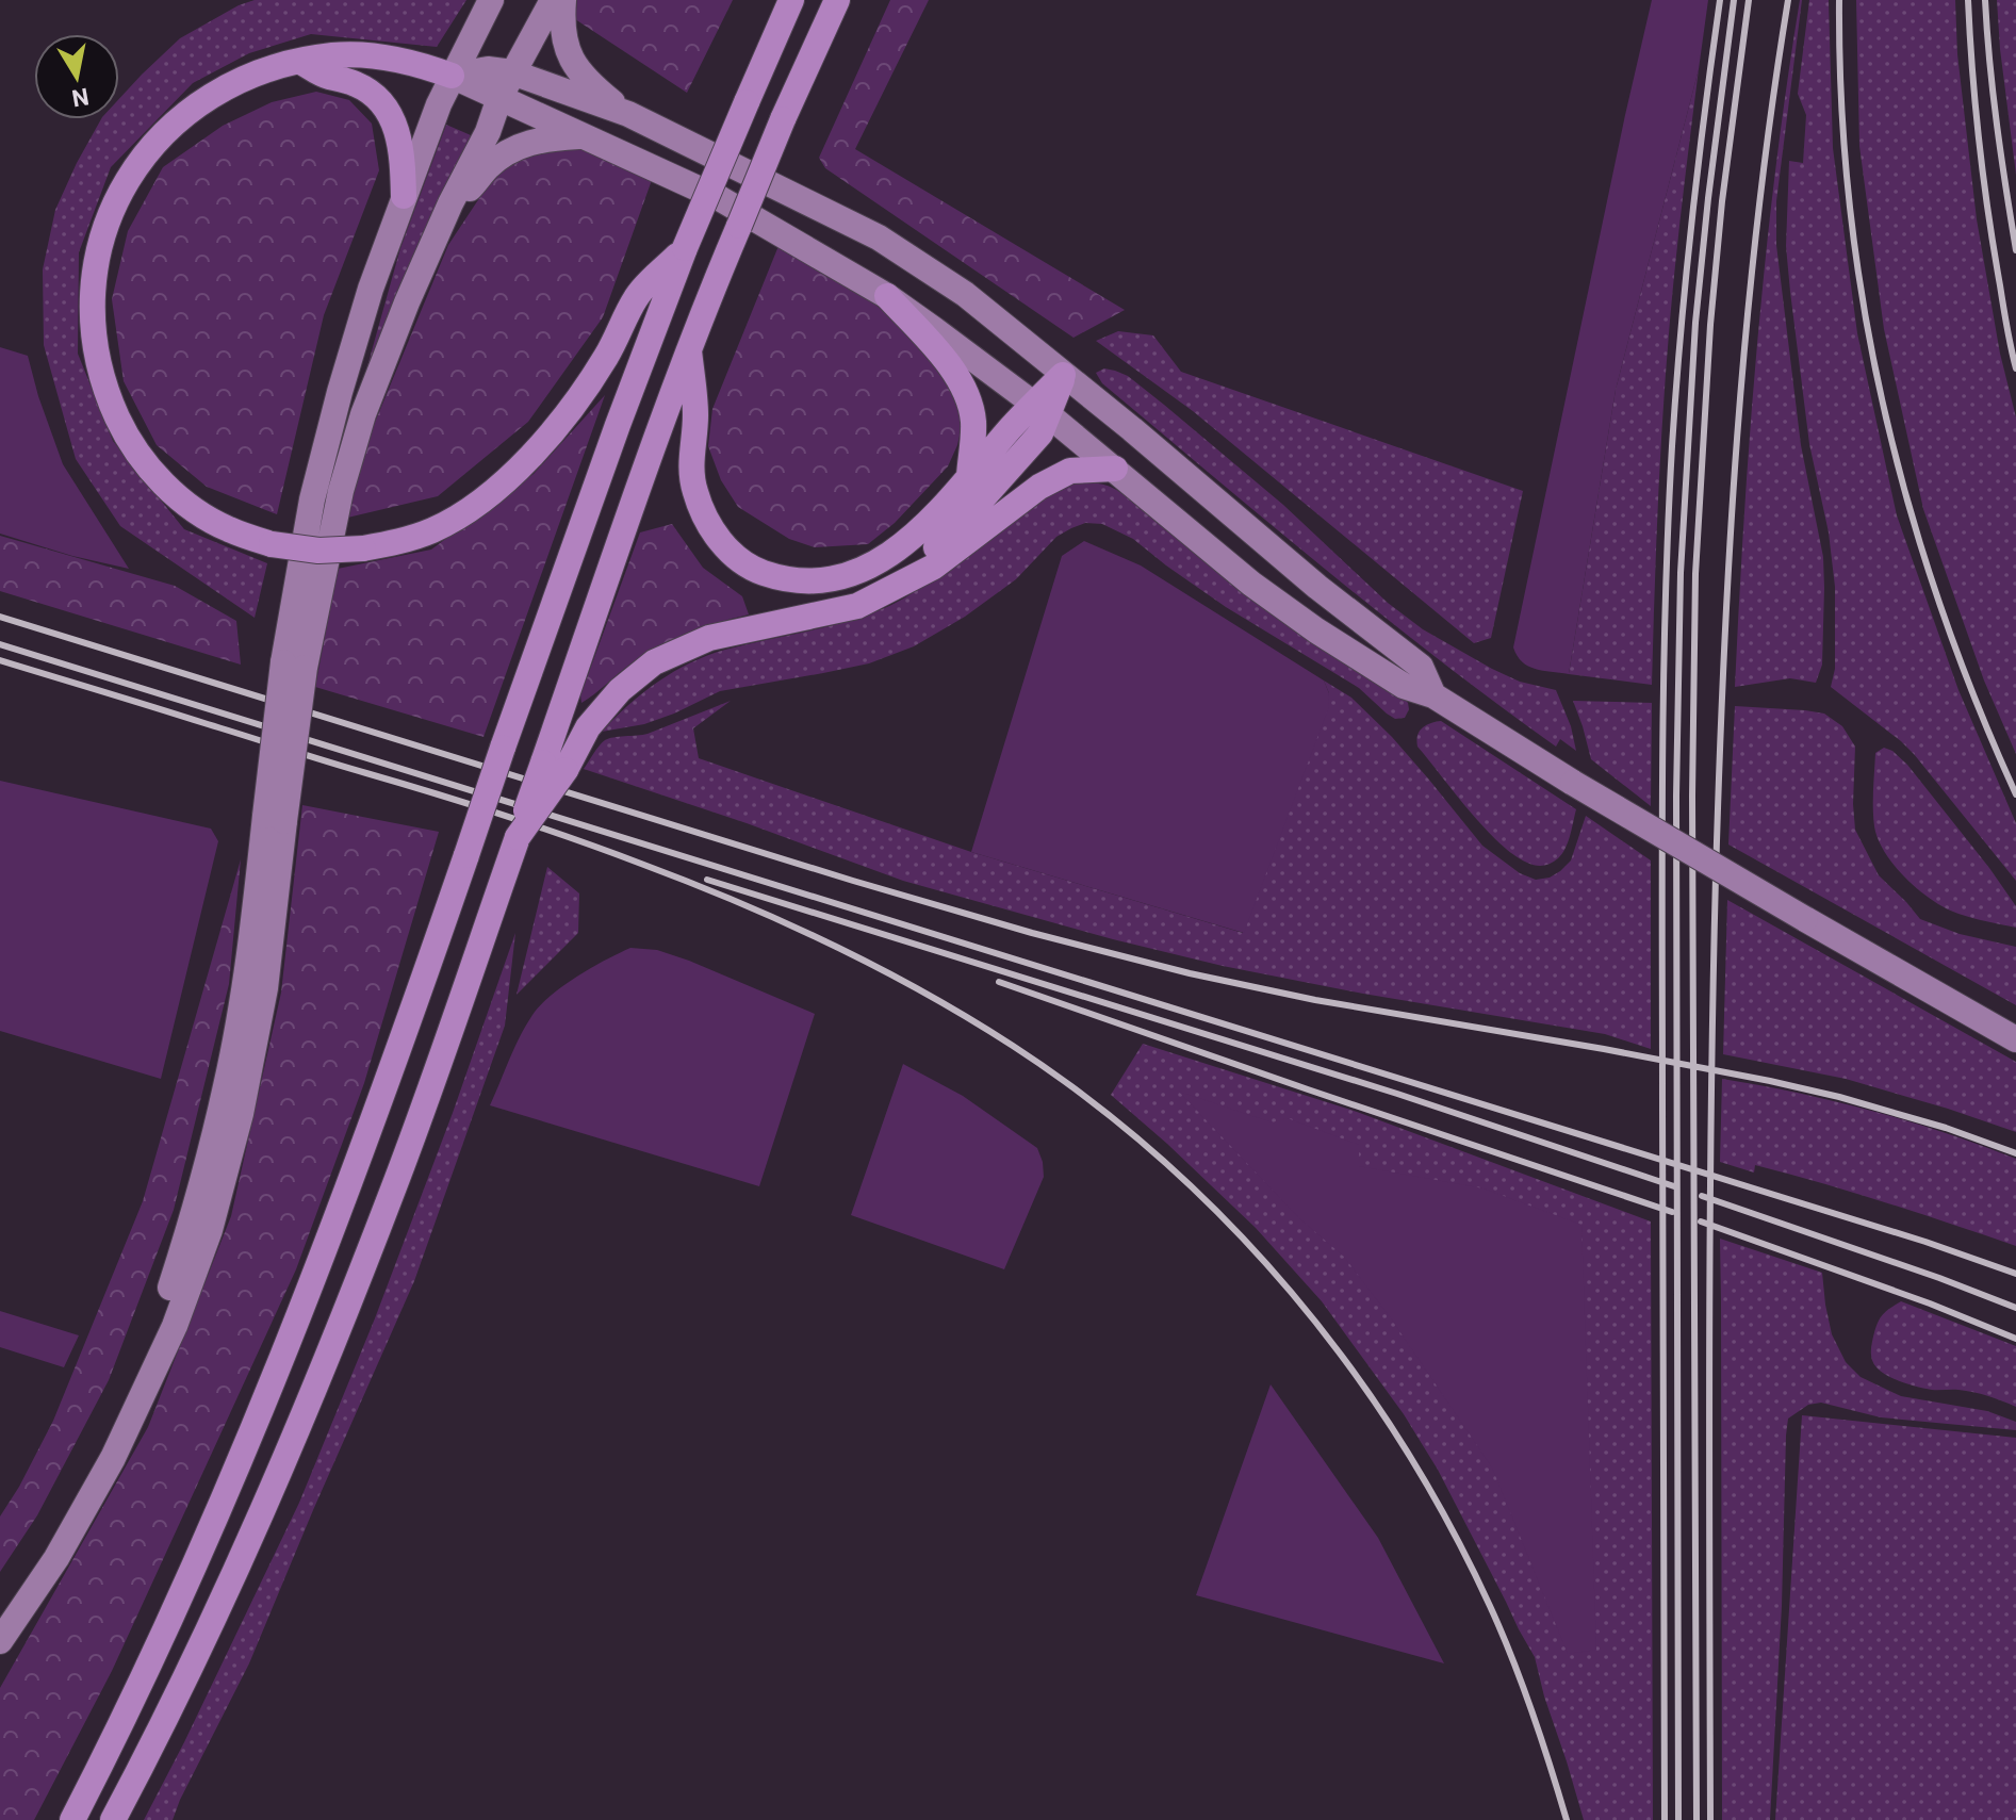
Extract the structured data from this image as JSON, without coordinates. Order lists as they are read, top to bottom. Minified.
{"north":"bottom"}
